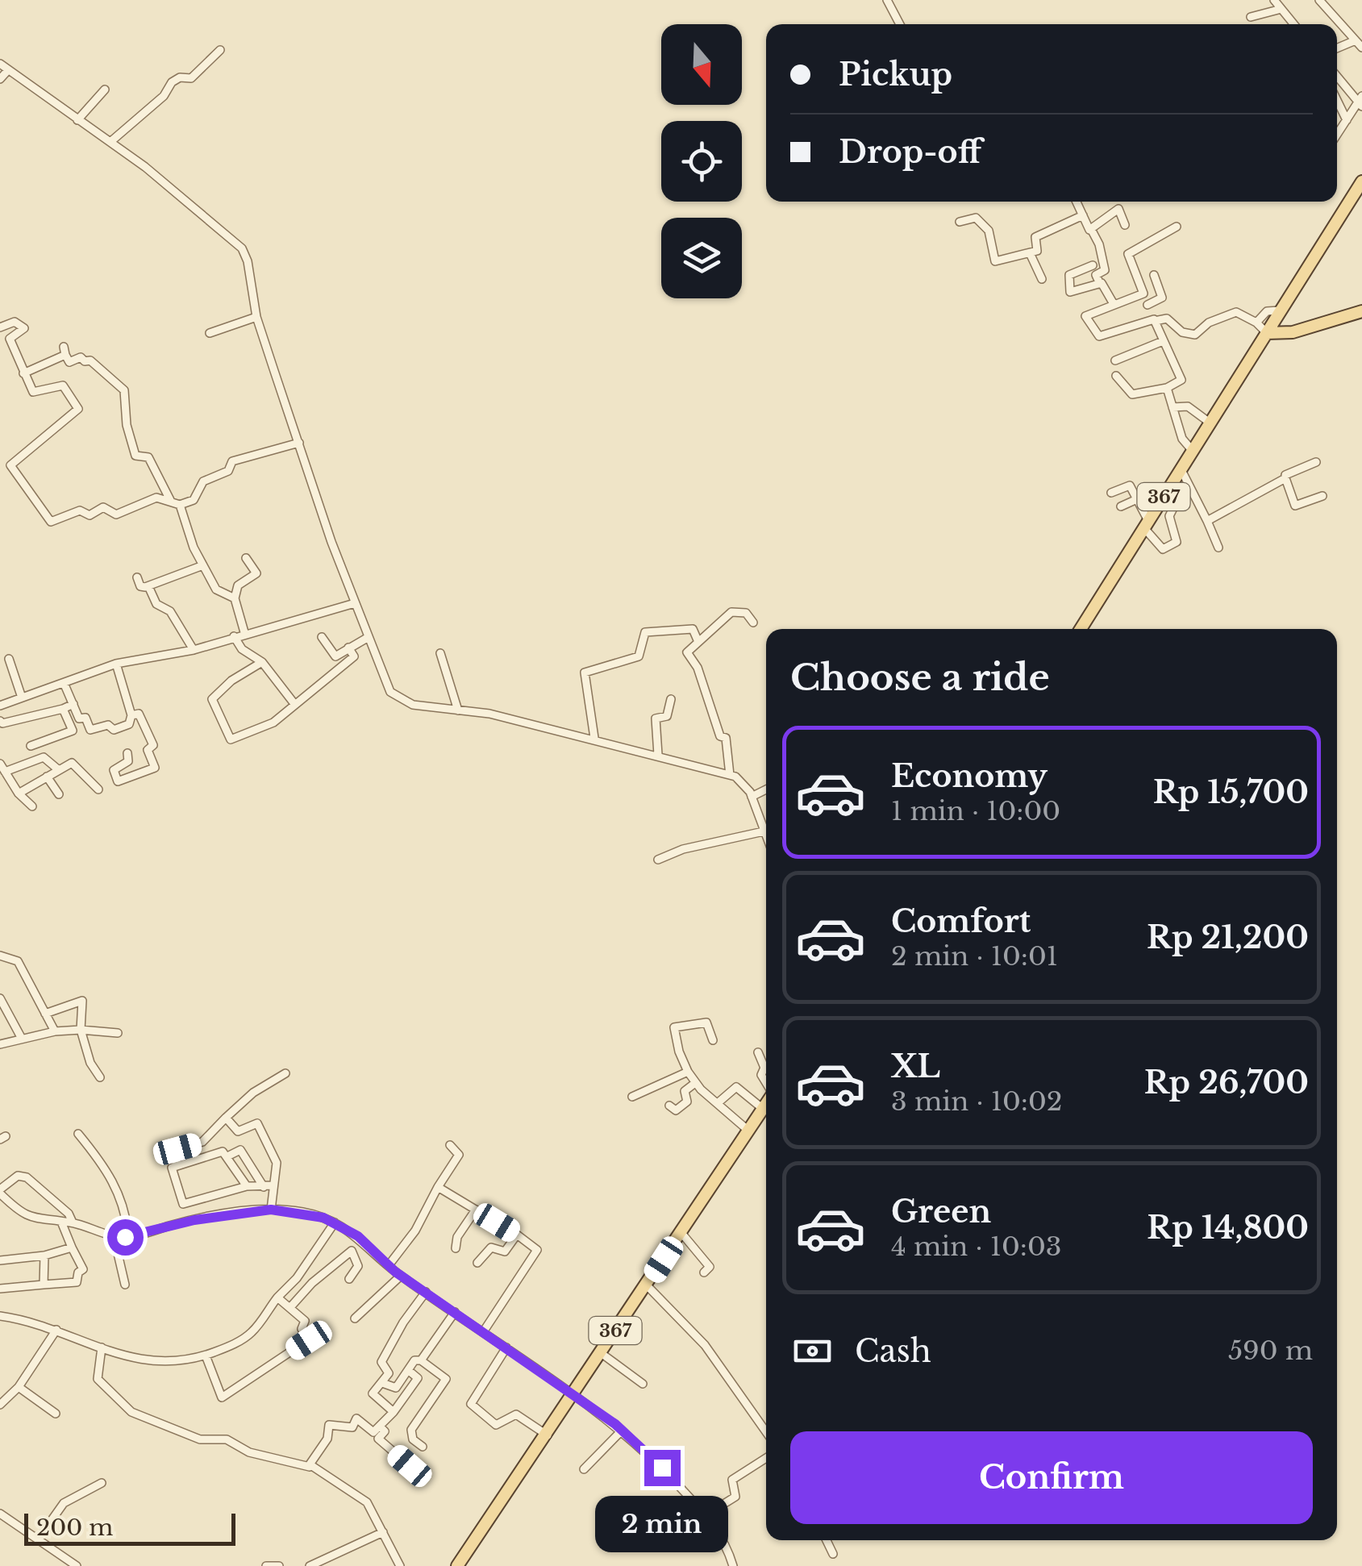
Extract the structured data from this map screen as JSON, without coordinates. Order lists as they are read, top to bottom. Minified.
{"streets":{"main road":["367"]},"scale_bar":"200 m","north":"bottom","page":{"banner":["Pickup","Drop-off"],"heading":"Choose a ride","list":[{"name":"Economy","note":"1 min · 10:00","value":"Rp 15,700"},{"name":"Comfort","note":"2 min · 10:01","value":"Rp 21,200"},{"name":"XL","note":"3 min · 10:02","value":"Rp 26,700"},{"name":"Green","note":"4 min · 10:03","value":"Rp 14,800"}],"pay":["Cash","590 m"],"buttons":"Confirm","bubble":"2 min","scale":"200 m"}}
